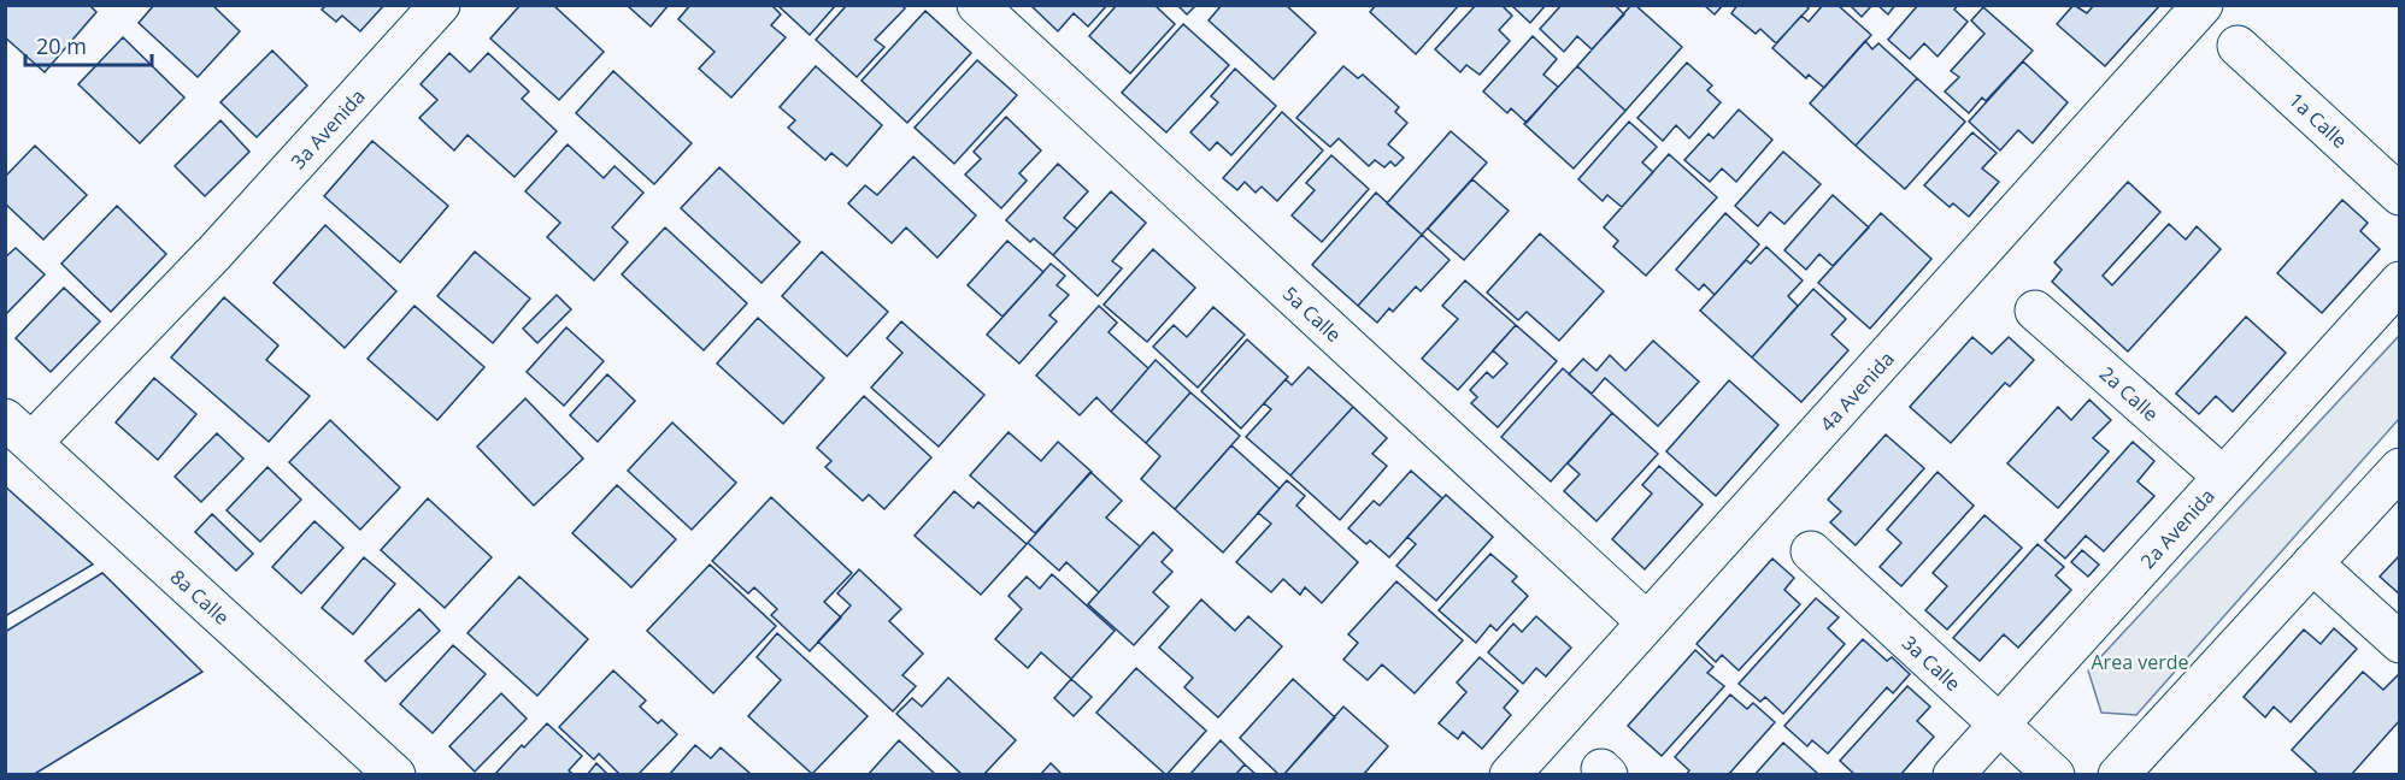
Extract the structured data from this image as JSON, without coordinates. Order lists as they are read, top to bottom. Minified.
{"streets":{"street":["1a Calle","3a Avenida","5a Calle","4a Avenida","2a Calle","2a Avenida","8a Calle","3a Calle"]},"crossings":[["3a Avenida","8a Calle"],["5a Calle","4a Avenida"],["2a Calle","2a Avenida"],["2a Avenida","3a Calle"]],"parks":["Area verde"],"scale_bar":"20 m"}
